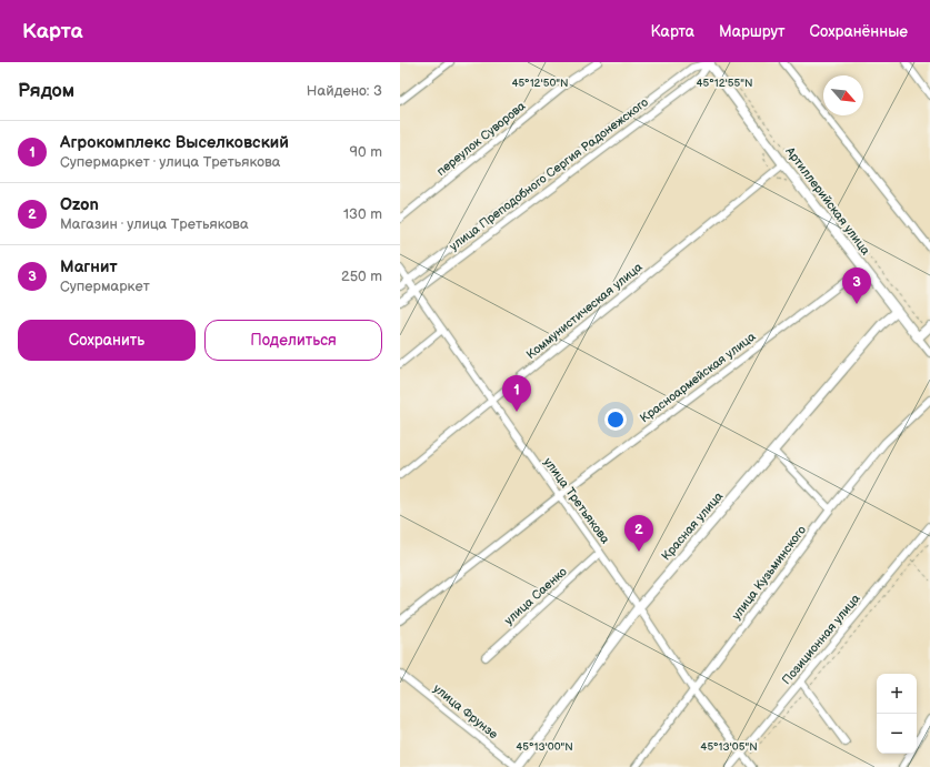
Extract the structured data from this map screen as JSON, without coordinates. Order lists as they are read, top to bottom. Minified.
{"streets":{"main road":["Артиллерийская улица","Красная улица"],"street":["переулок Суворова","улица Преподобного Сергия Радонежского","Коммунистическая улица","Красноармейская улица","улица Третьякова","улица Кузьминского","улица Саенко","Позиционная улица","улица Фрунзе"]},"crossings":[["улица Преподобного Сергия Радонежского","Артиллерийская улица"],["улица Преподобного Сергия Радонежского","улица Третьякова"],["Артиллерийская улица","Коммунистическая улица"],["Артиллерийская улица","Красноармейская улица"],["Артиллерийская улица","Красная улица"],["Коммунистическая улица","улица Третьякова"],["Красноармейская улица","улица Третьякова"],["улица Третьякова","Красная улица"],["улица Третьякова","улица Кузьминского"],["улица Третьякова","улица Саенко"],["улица Третьякова","Позиционная улица"],["Красная улица","улица Фрунзе"]],"north":"bottom right","page":{"header":"Карта","nav":["Карта","Маршрут","Сохранённые"],"heading":["Рядом","Найдено: 3"],"list":[{"mark":"1","name":"Агрокомплекс Выселковский","note":"Супермаркет · улица Третьякова","value":"90 m"},{"mark":"2","name":"Ozon","note":"Магазин · улица Третьякова","value":"130 m"},{"mark":"3","name":"Магнит","note":"Супермаркет","value":"250 m"}],"pins":["3","1","2"],"buttons":["Сохранить","Поделиться"],"map_buttons":["+","−"]},"coordinates":["45°12'50\"N","45°12'55\"N","45°13'00\"N","45°13'05\"N"]}
